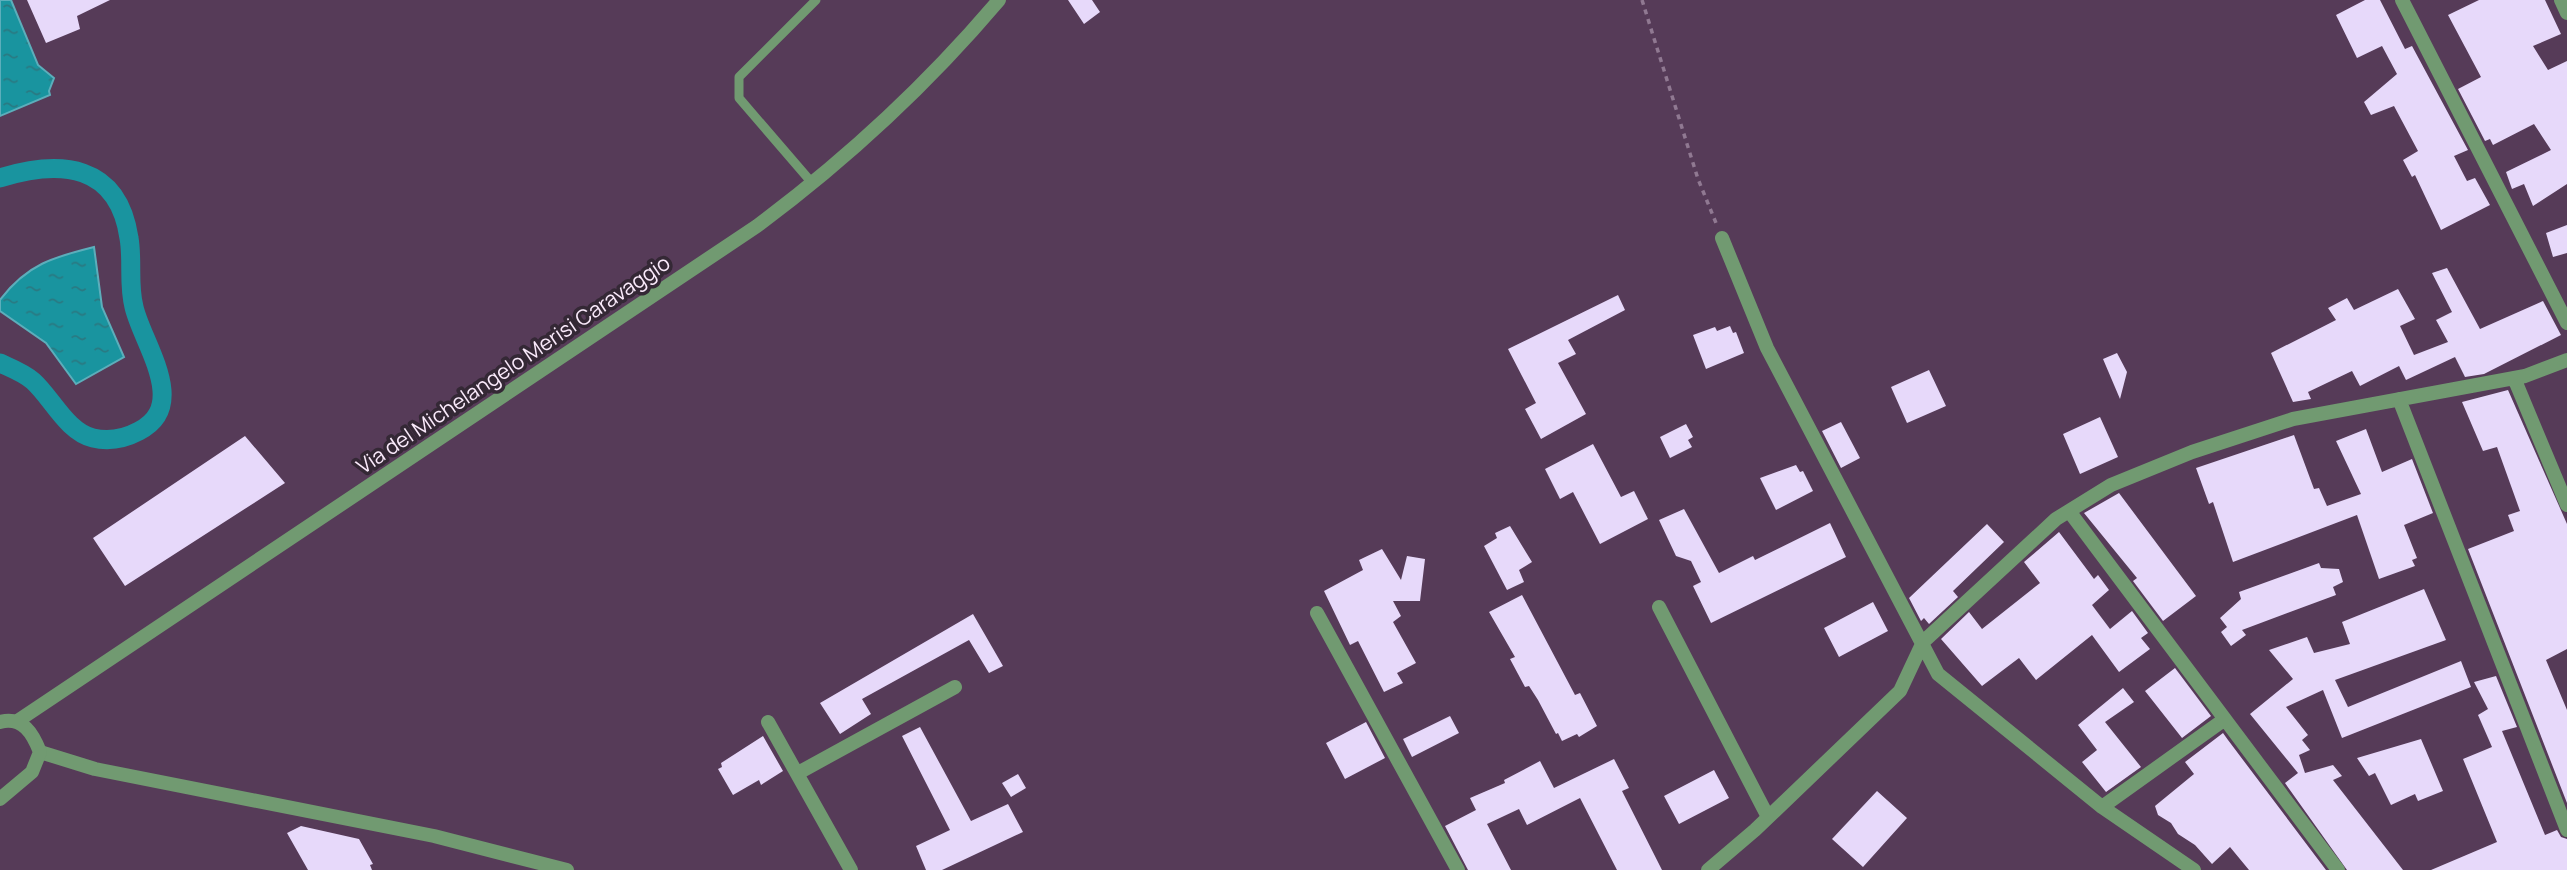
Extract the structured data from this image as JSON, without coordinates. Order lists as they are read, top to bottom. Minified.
{"streets":{"street":["Via del Michelangelo Merisi Caravaggio"]}}
